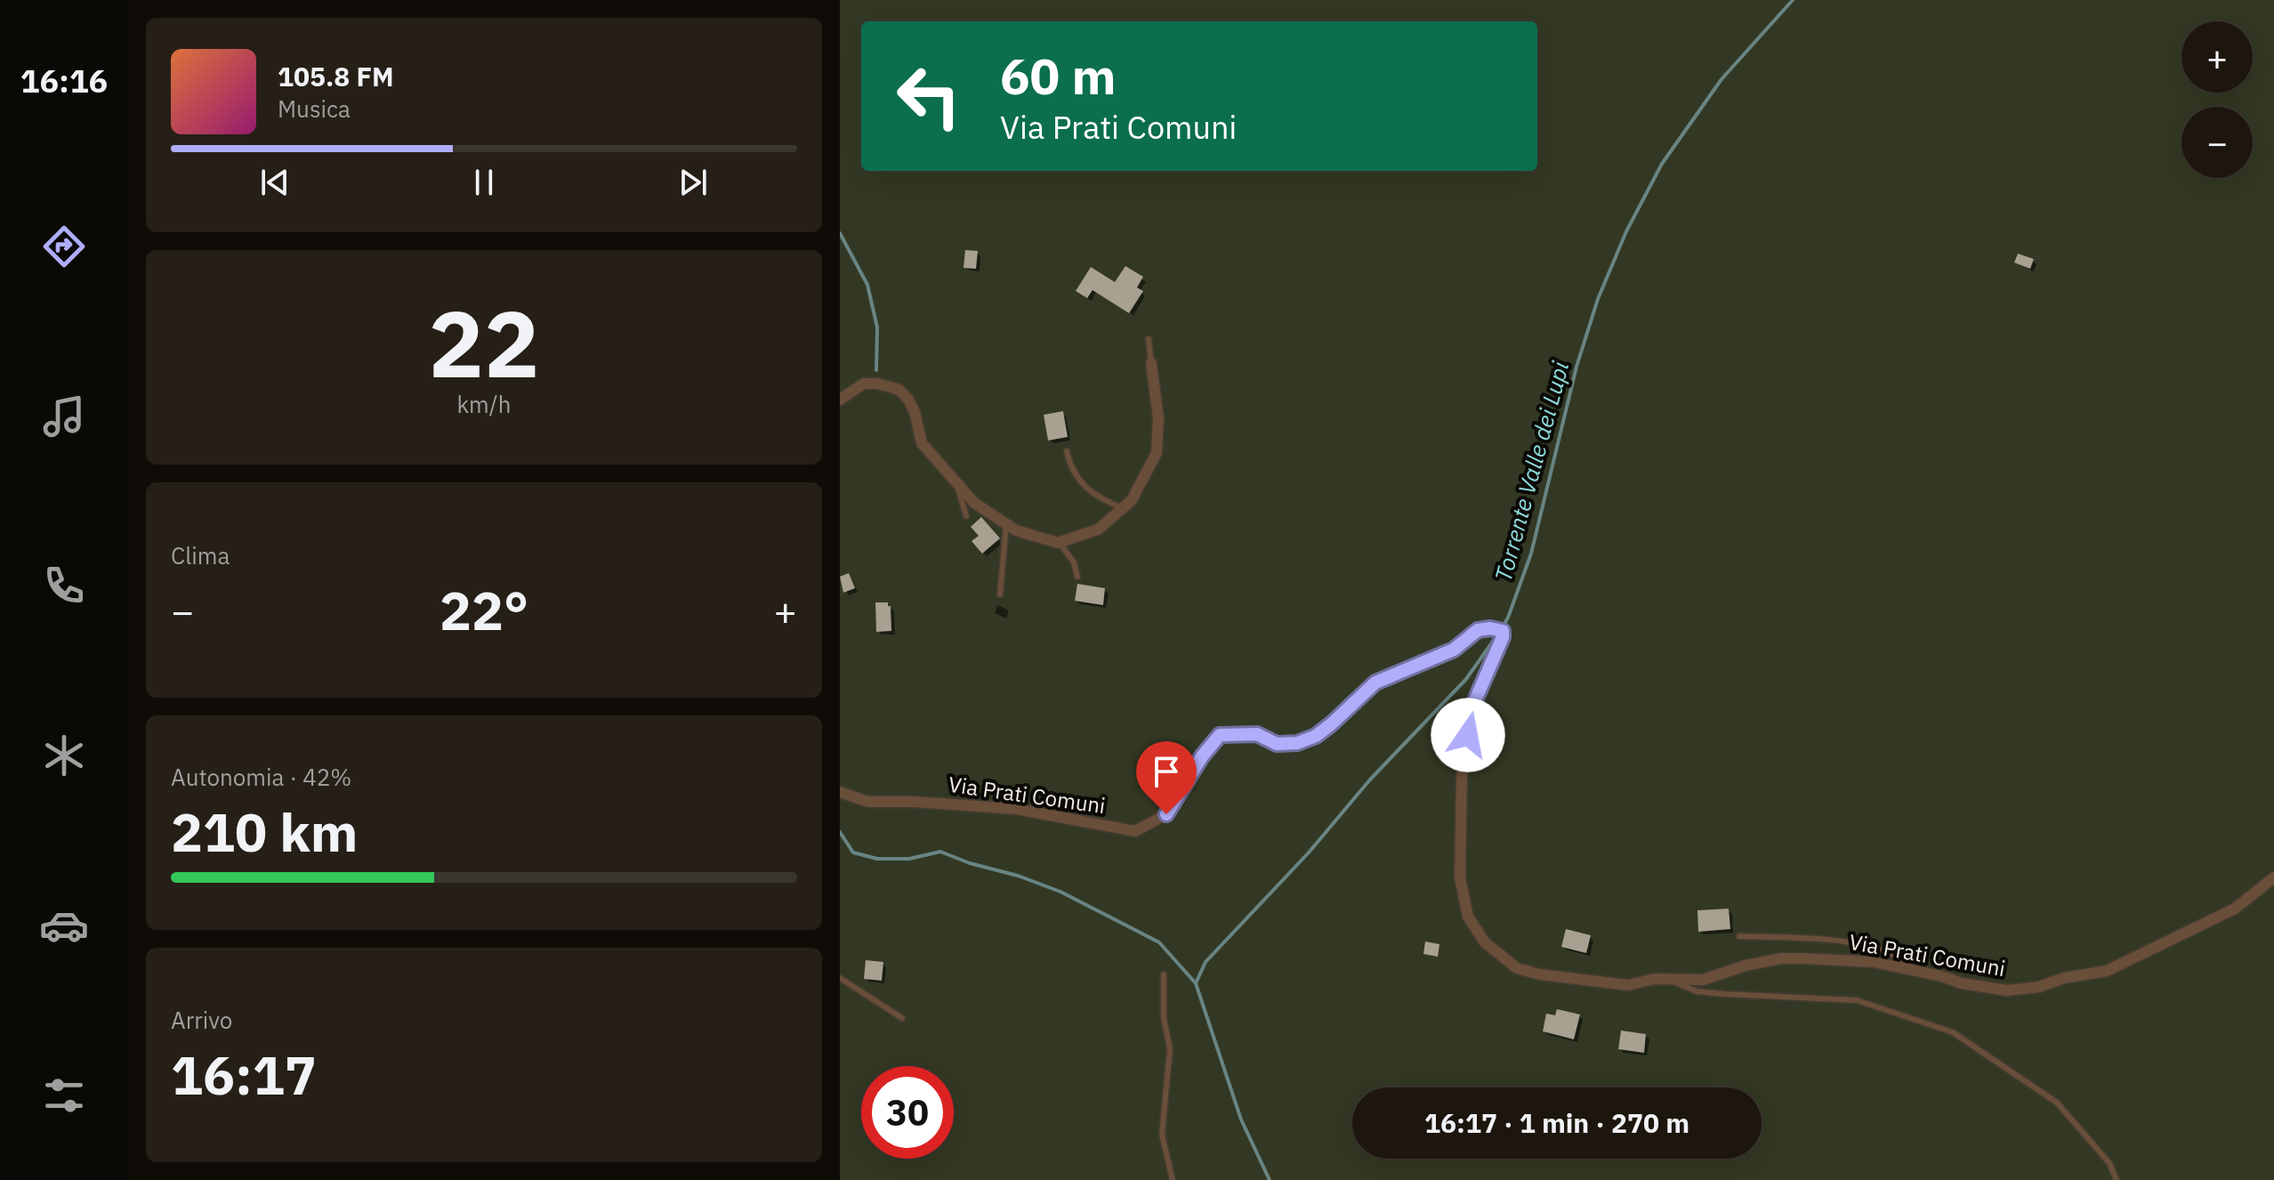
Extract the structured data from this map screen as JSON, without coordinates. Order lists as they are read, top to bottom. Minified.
{"streets":{"street":["Via Prati Comuni"]},"water":["Torrente Valle dei Lupi"],"page":{"tabs":"16:16","map_buttons":["+","−"],"turn":["60 m","Via Prati Comuni"],"song":["105.8 FM","Musica"],"tile":[["22","km/h"],"Clima",["Autonomia · 42%","210 km"],["Arrivo","16:17"]],"heat":["−","22°","+"],"limit":"30","trip":"16:17 · 1 min · 270 m"}}
